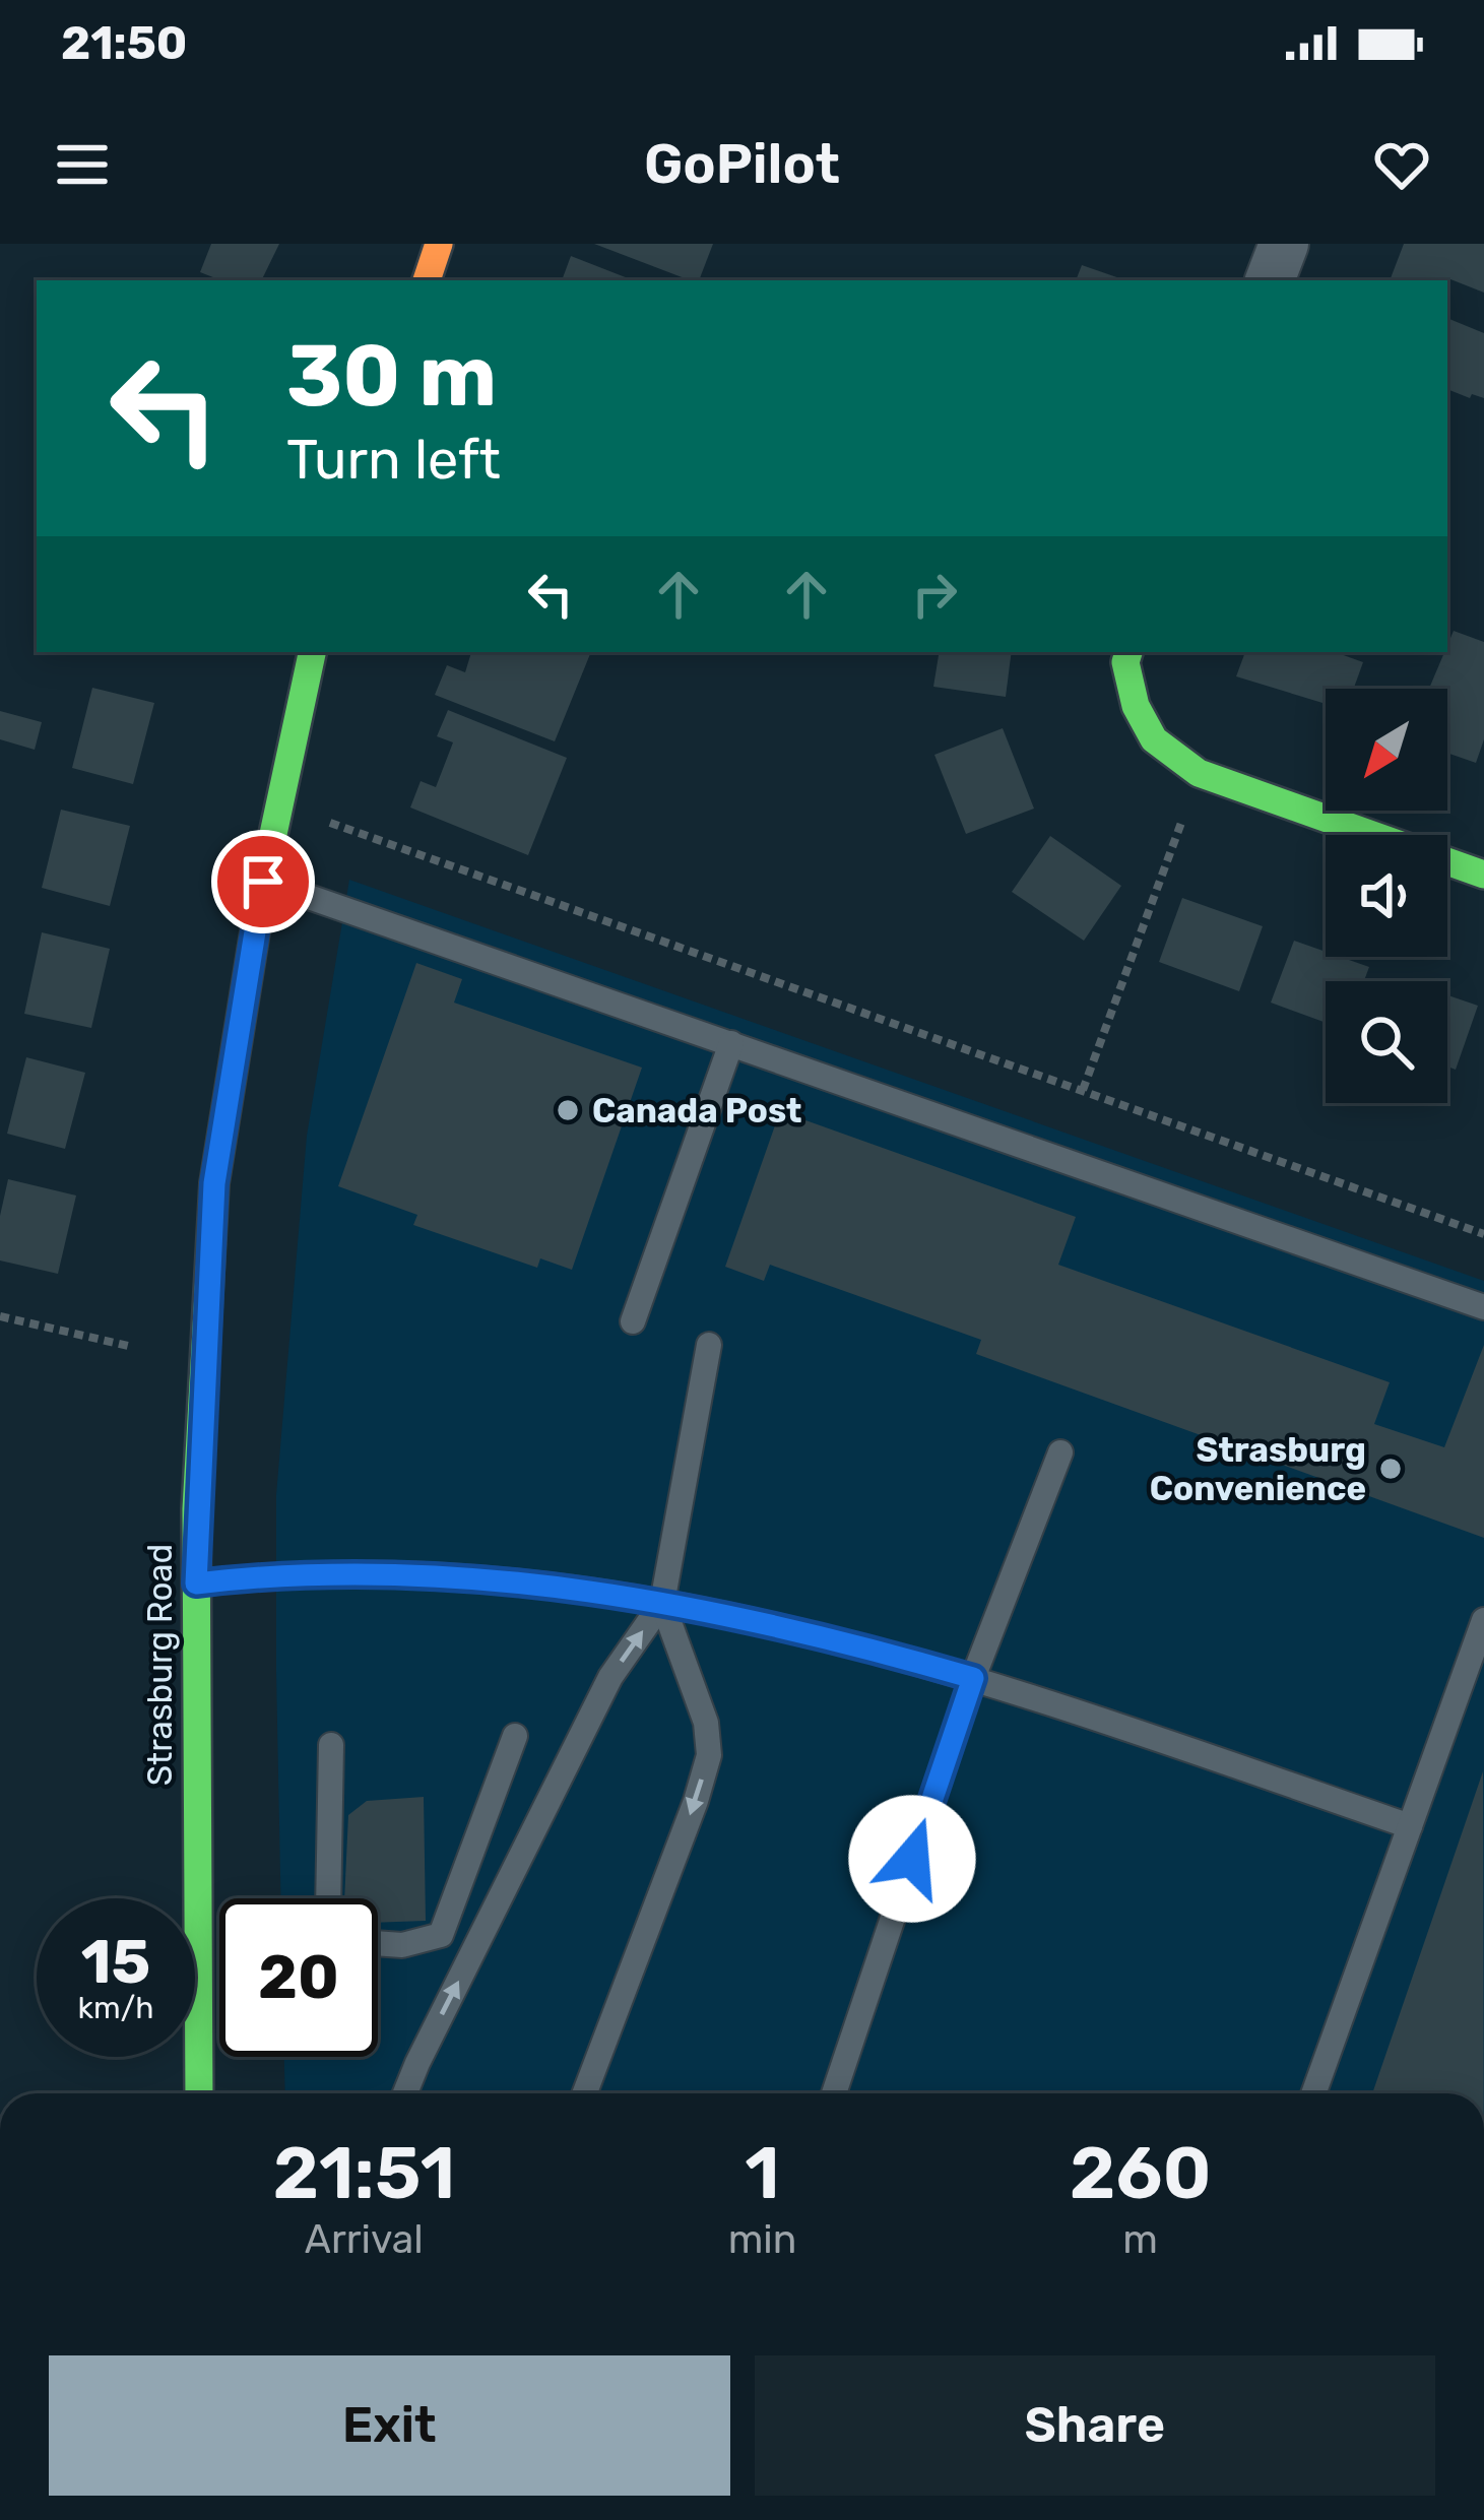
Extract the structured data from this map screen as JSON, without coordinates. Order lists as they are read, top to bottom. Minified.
{"streets":{"street":["Strasburg Road"]},"places":["Canada Post","Strasburg Convenience"],"north":"bottom left","page":{"status":"21:50","header":"GoPilot","turn":["30 m","Turn left"],"speed":"15 km/h","limit":"20","eta":["21:51","Arrival","1","min","260","m"],"buttons":["Exit","Share"]}}
